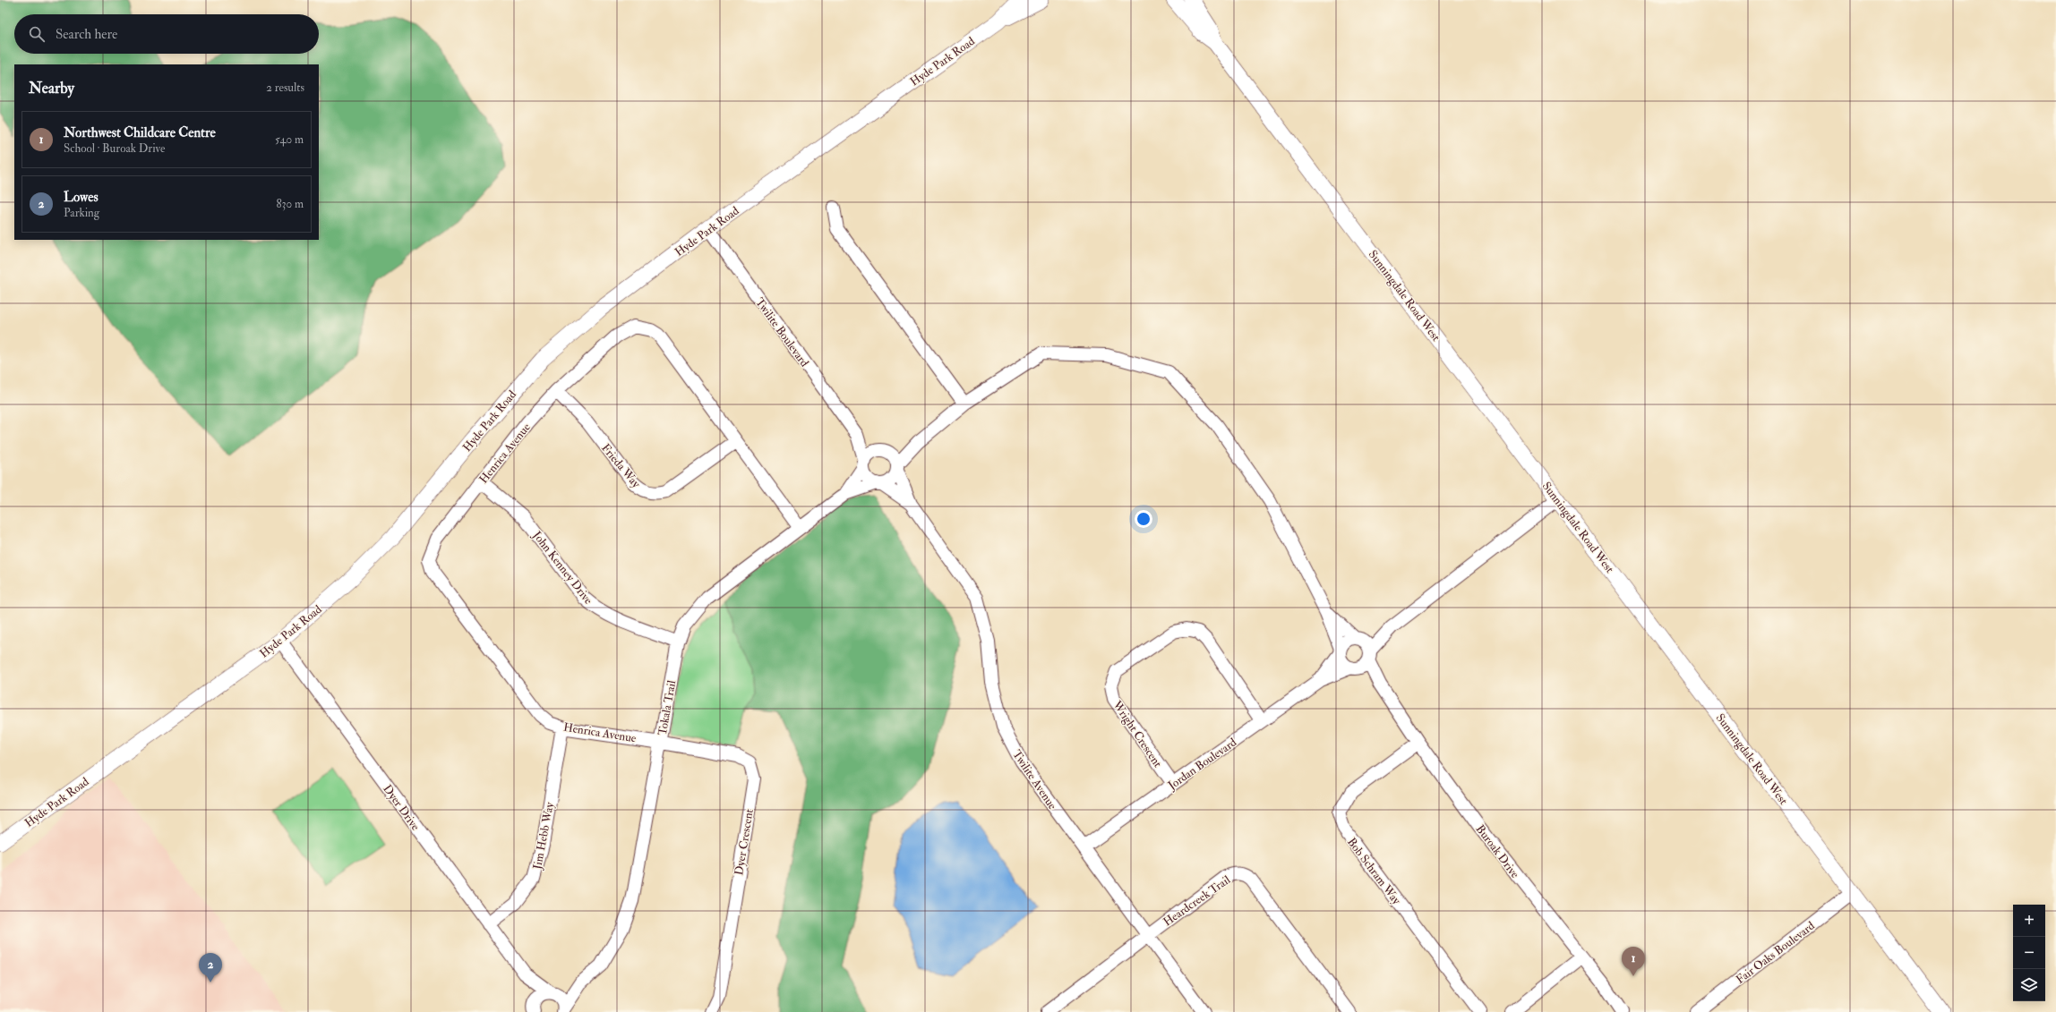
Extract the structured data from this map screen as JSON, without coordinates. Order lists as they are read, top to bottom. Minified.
{"streets":{"main road":["Hyde Park Road","Sunningdale Road West"],"street":["Twilite Boulevard","Henrica Avenue","Frieda Way","John Kenney Drive","Tokala Trail","Wright Crescent","Jordan Boulevard","Twilite Avenue","Dyer Drive","Jim Hebb Way","Dyer Crescent","Buroak Drive","Bob Schram Way","Heardcreek Trail","Fair Oaks Boulevard"]},"crossings":[["Hyde Park Road","Twilite Boulevard"],["Hyde Park Road","Dyer Drive"],["Sunningdale Road West","Fair Oaks Boulevard"],["Twilite Boulevard","Tokala Trail"],["Twilite Boulevard","Twilite Avenue"],["Henrica Avenue","Frieda Way"],["Henrica Avenue","John Kenney Drive"],["Henrica Avenue","Tokala Trail"],["Henrica Avenue","Jim Hebb Way"],["Henrica Avenue","Dyer Crescent"],["John Kenney Drive","Tokala Trail"],["Tokala Trail","Twilite Avenue"],["Tokala Trail","Dyer Drive"],["Tokala Trail","Dyer Crescent"],["Wright Crescent","Jordan Boulevard"],["Jordan Boulevard","Twilite Avenue"],["Jordan Boulevard","Buroak Drive"],["Twilite Avenue","Heardcreek Trail"],["Dyer Drive","Jim Hebb Way"],["Buroak Drive","Bob Schram Way"]],"page":{"search":"Search here","heading":["Nearby","2 results"],"list":[{"mark":"1","name":"Northwest Childcare Centre","note":"School · Buroak Drive","value":"540 m"},{"mark":"2","name":"Lowes","note":"Parking","value":"830 m"}],"map_buttons":["+","−"],"pins":["1","2"]}}
